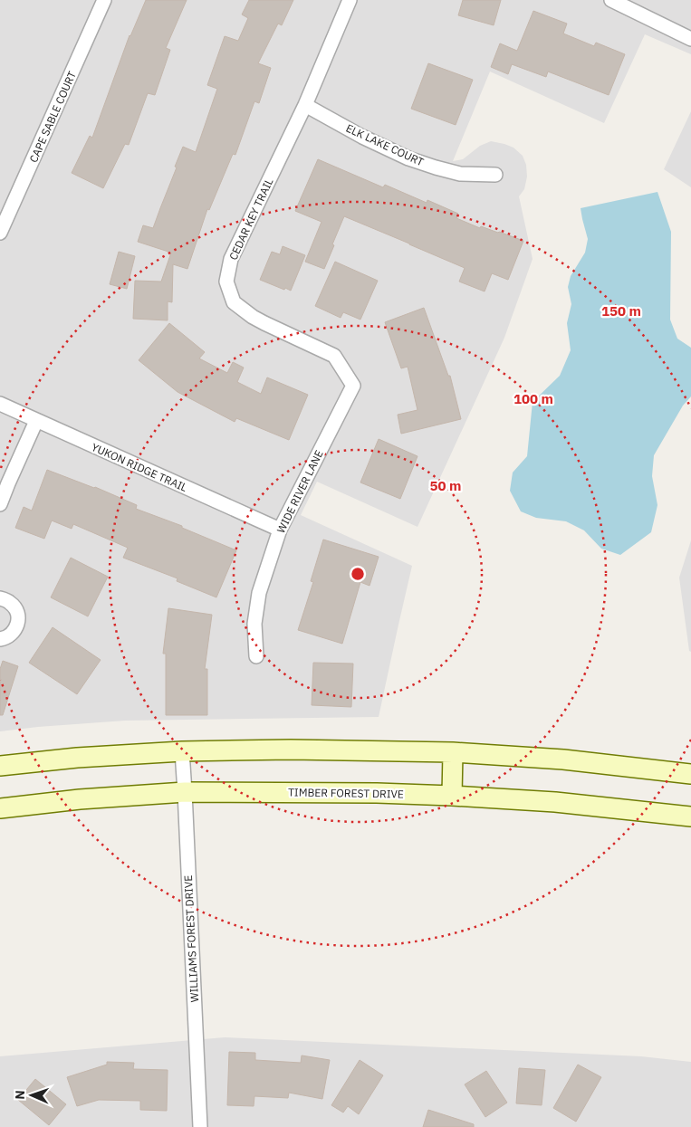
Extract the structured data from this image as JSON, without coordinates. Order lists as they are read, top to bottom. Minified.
{"streets":{"main road":["TIMBER FOREST DRIVE"],"street":["CAPE SABLE COURT","ELK LAKE COURT","CEDAR KEY TRAIL","YUKON RIDGE TRAIL","WIDE RIVER LANE","WILLIAMS FOREST DRIVE"]},"crossings":[["ELK LAKE COURT","CEDAR KEY TRAIL"],["CEDAR KEY TRAIL","WIDE RIVER LANE"],["YUKON RIDGE TRAIL","WIDE RIVER LANE"],["TIMBER FOREST DRIVE","WILLIAMS FOREST DRIVE"]],"north":"left","rings":["150 m","100 m","50 m"]}
